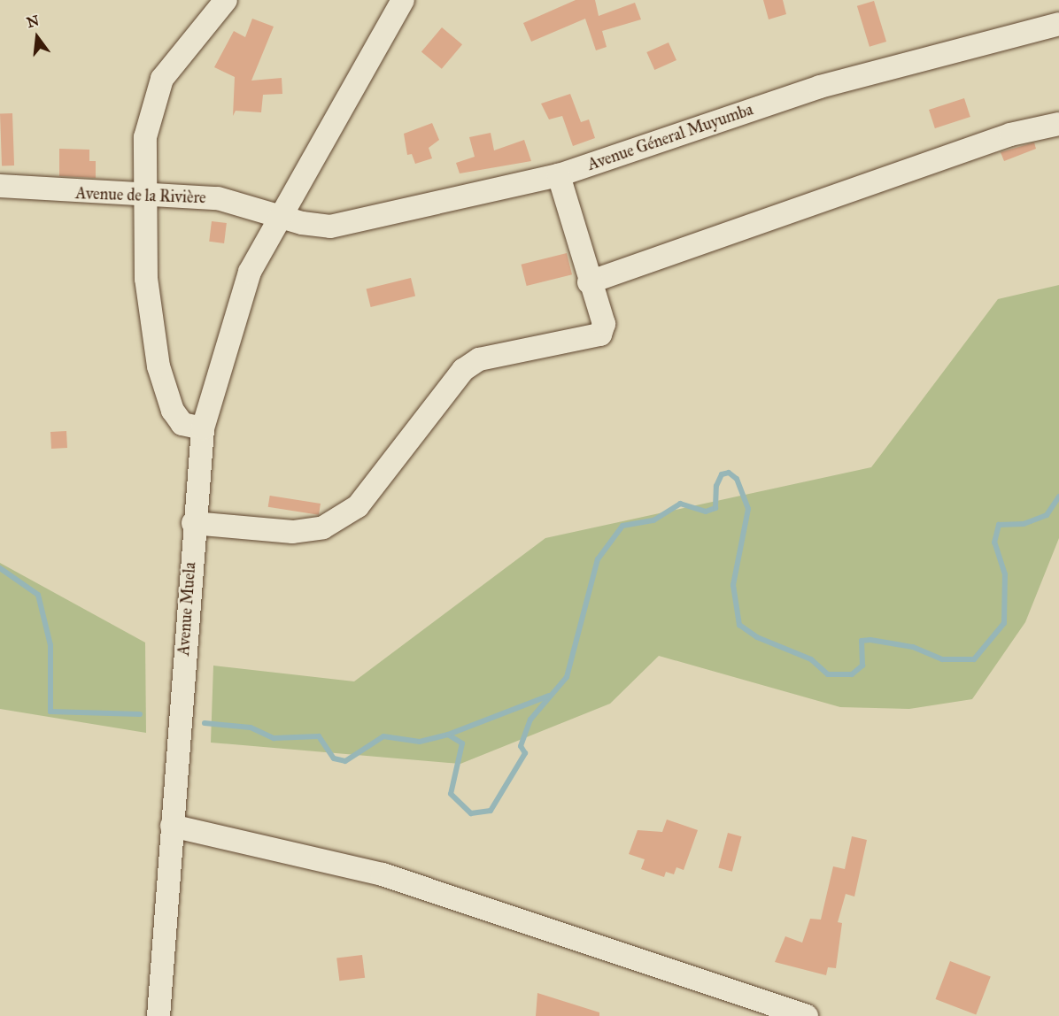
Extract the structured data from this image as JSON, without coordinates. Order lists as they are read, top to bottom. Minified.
{"streets":{"street":["Avenue Géneral Muyumba","Avenue de la Rivière","Avenue Muela"]},"crossings":[["Avenue Géneral Muyumba","Avenue de la Rivière"],["Avenue Géneral Muyumba","Avenue Muela"],["Avenue de la Rivière","Avenue Muela"]],"north":"top"}
